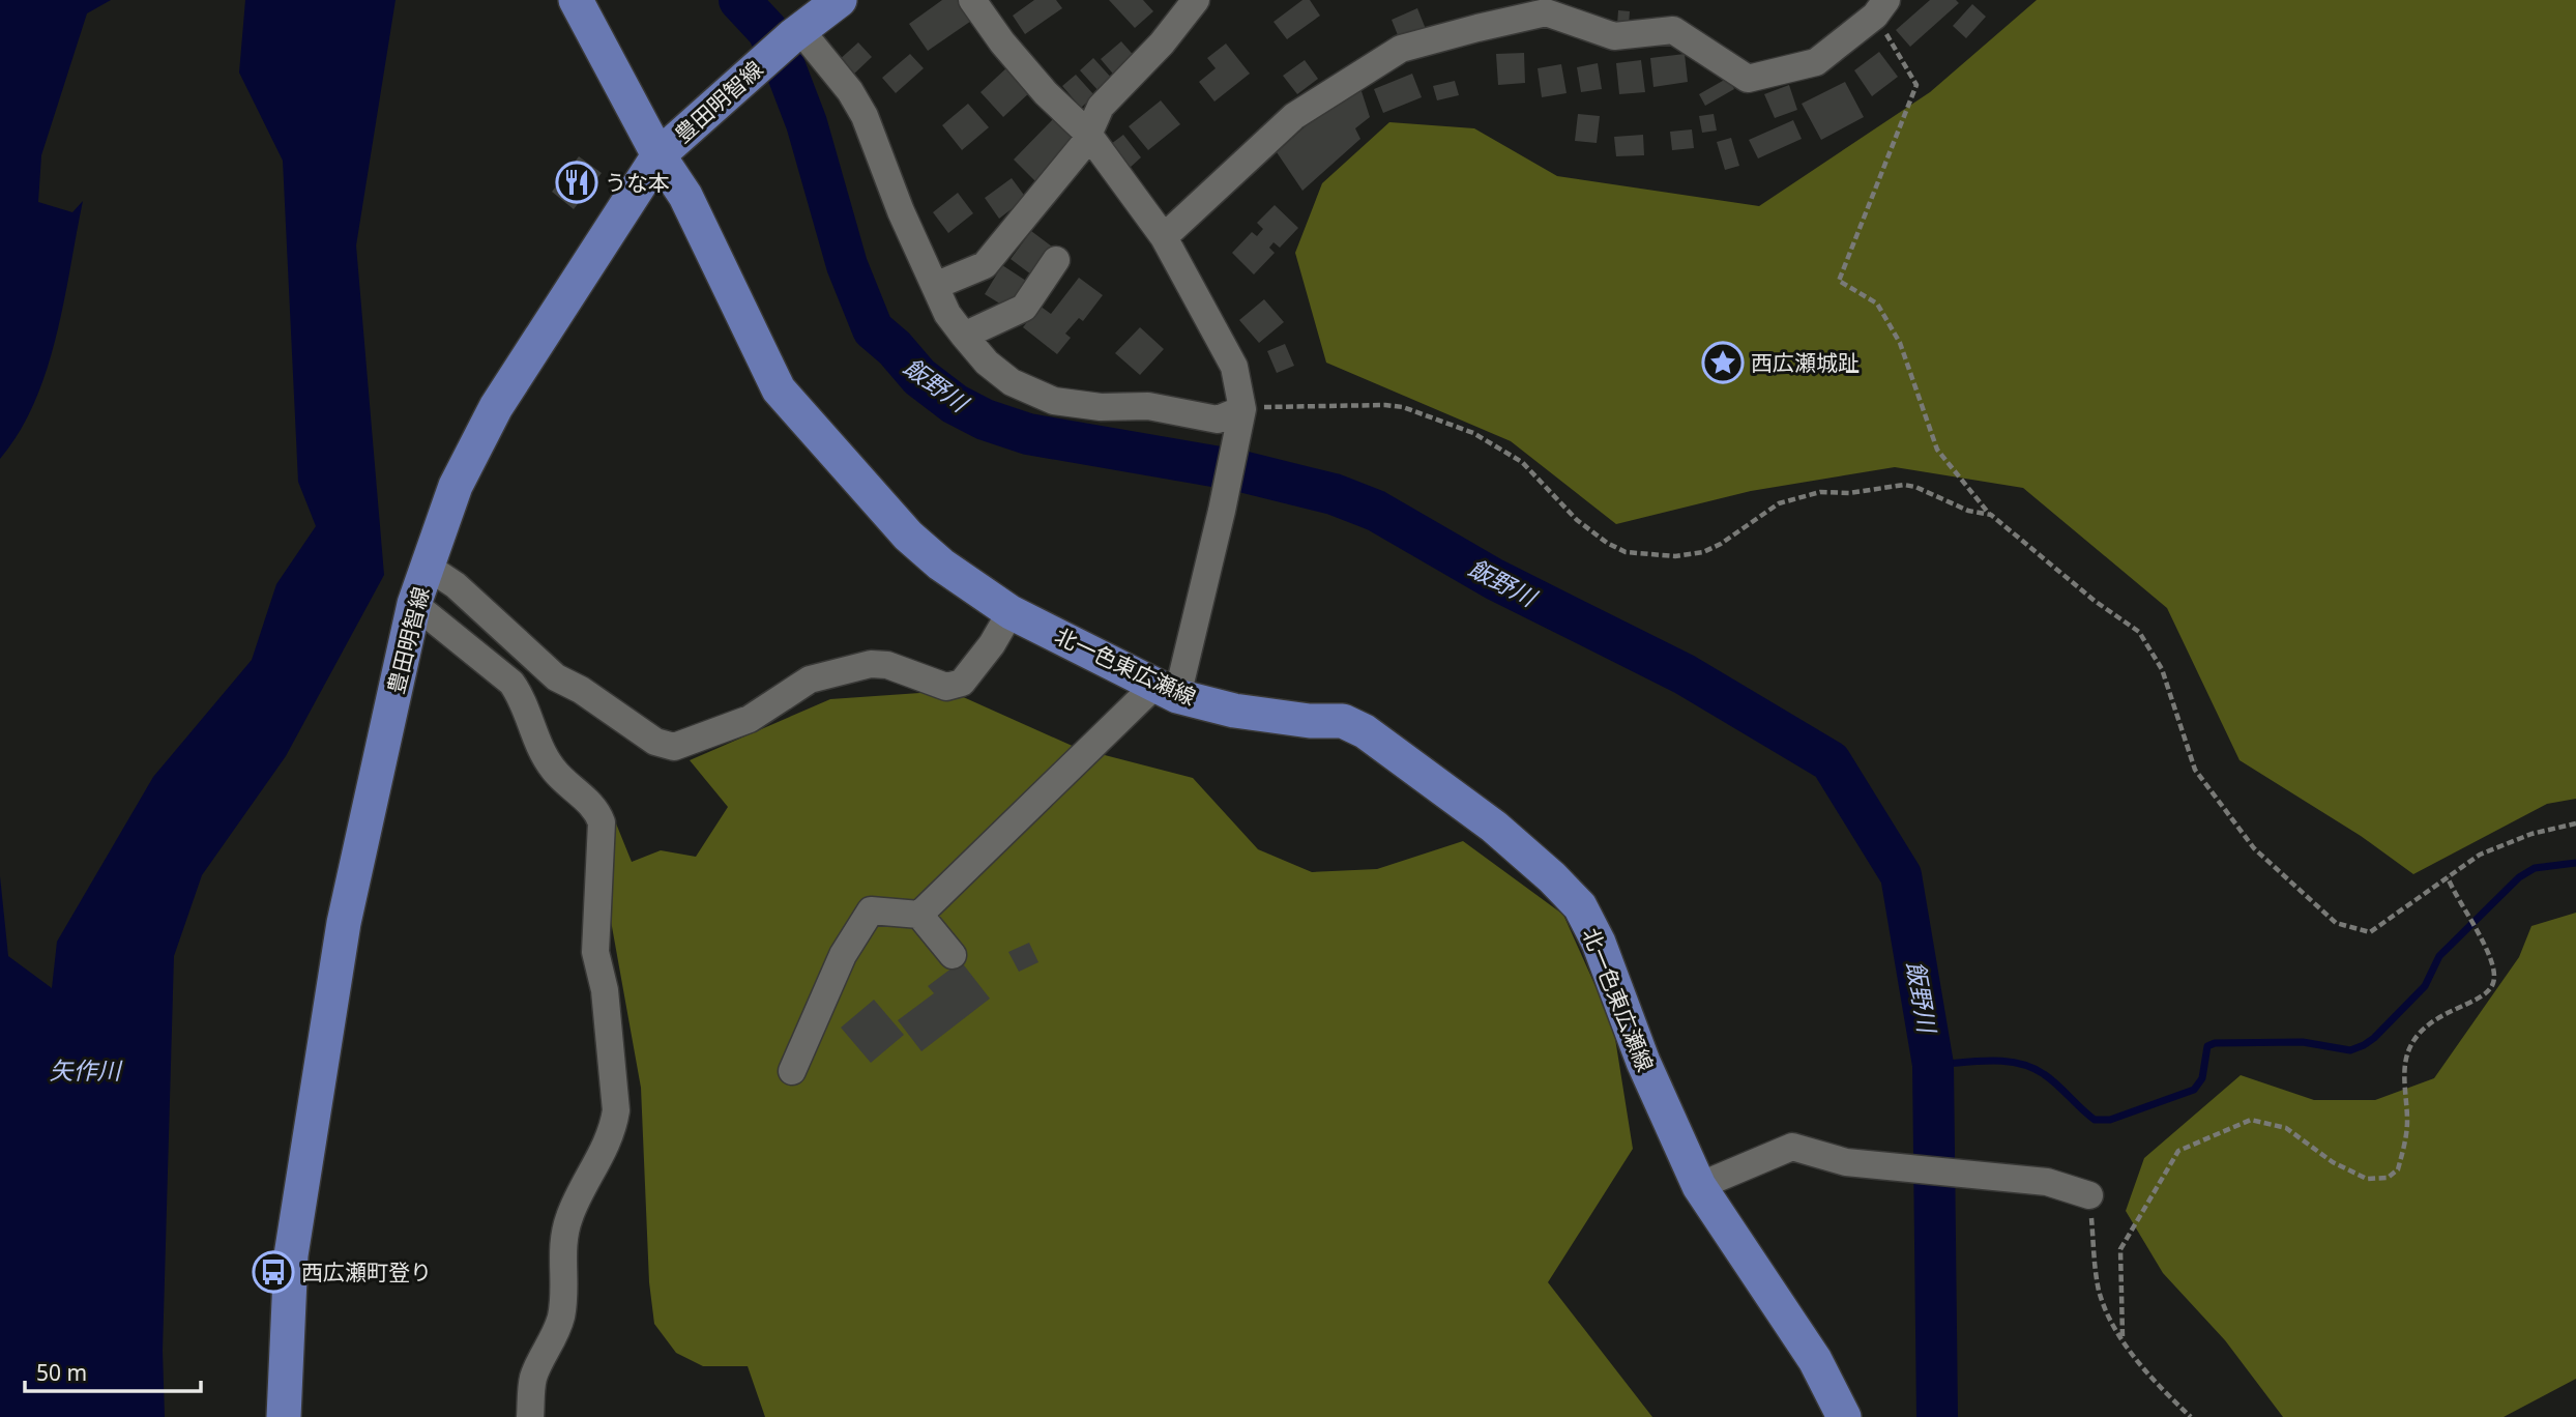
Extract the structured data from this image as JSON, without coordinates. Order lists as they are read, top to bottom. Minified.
{"streets":{"main road":["豊田明智線","北一色東広瀬線"]},"crossings":[["豊田明智線","北一色東広瀬線"]],"water":["飯野川","矢作川"],"places":{"restaurant":["うな本"],"place":["西広瀬城趾"],"bus stop":["西広瀬町登り"]},"scale_bar":"50 m"}
